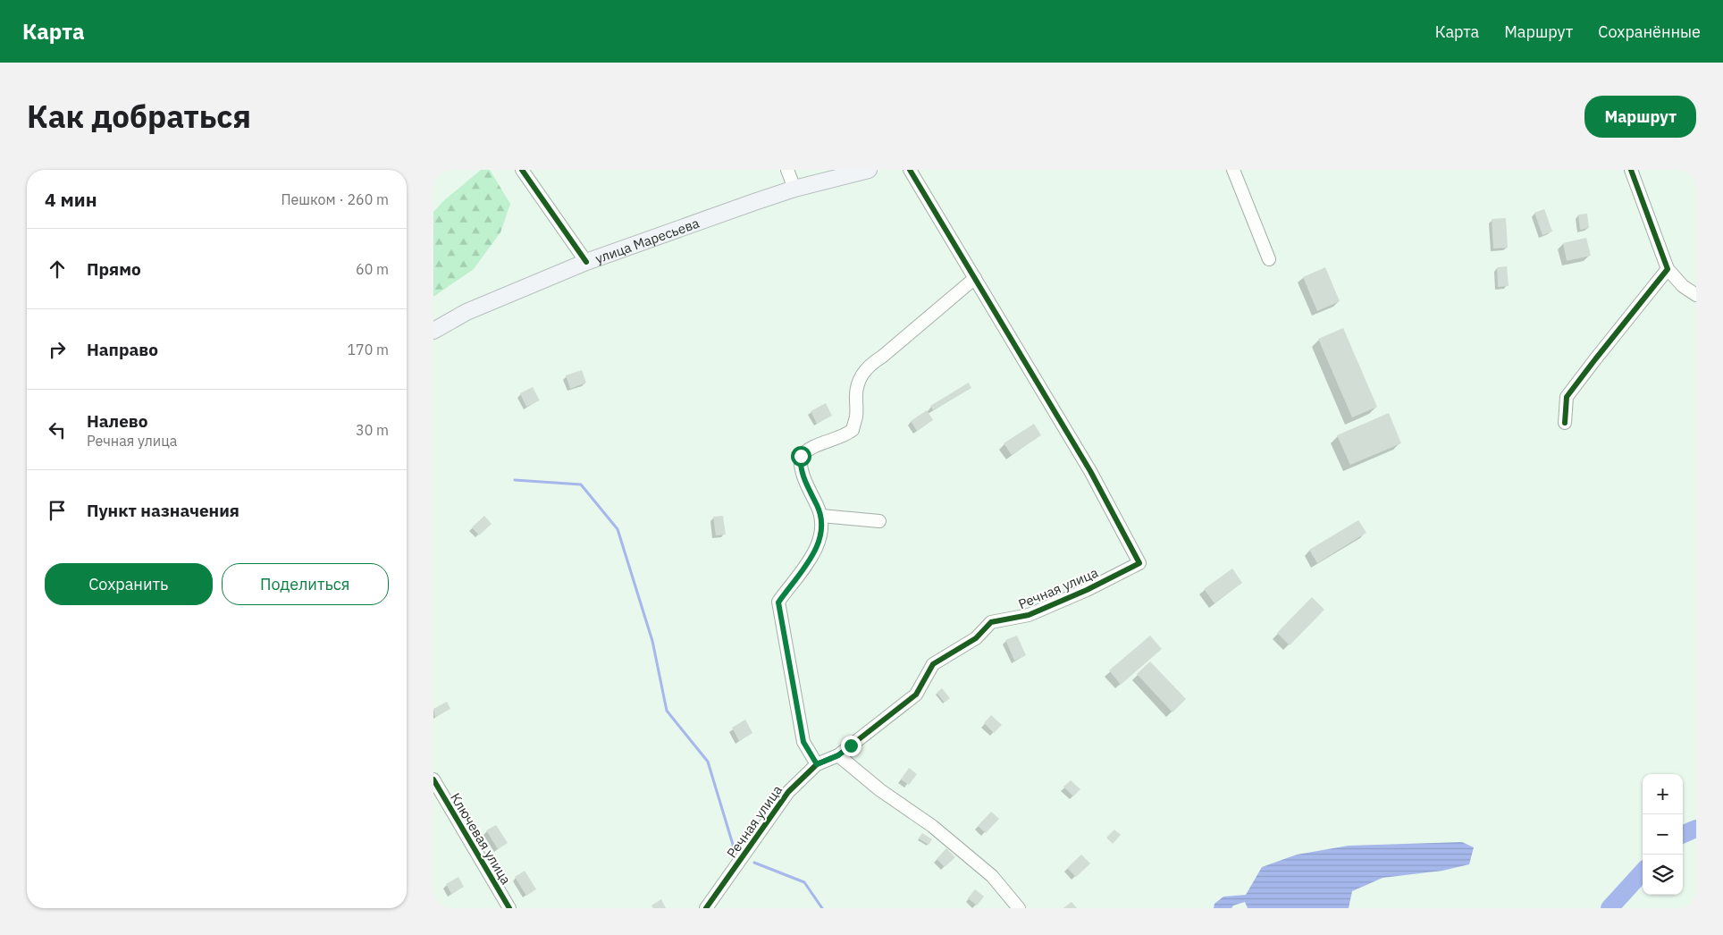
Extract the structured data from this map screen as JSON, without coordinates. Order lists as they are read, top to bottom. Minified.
{"streets":{"main road":["улица Маресьева"],"street":["Речная улица","Ключевая улица"]},"page":{"header":"Карта","nav":["Карта","Маршрут","Сохранённые"],"title":"Как добраться","buttons":["Маршрут",["Сохранить","Поделиться"]],"heading":["4 мин","Пешком · 260 m"],"list":[["Прямо","60 m"],["Направо","170 m"],["Налево","Речная улица","30 m"],"Пункт назначения"],"map_buttons":["+","−"]}}
